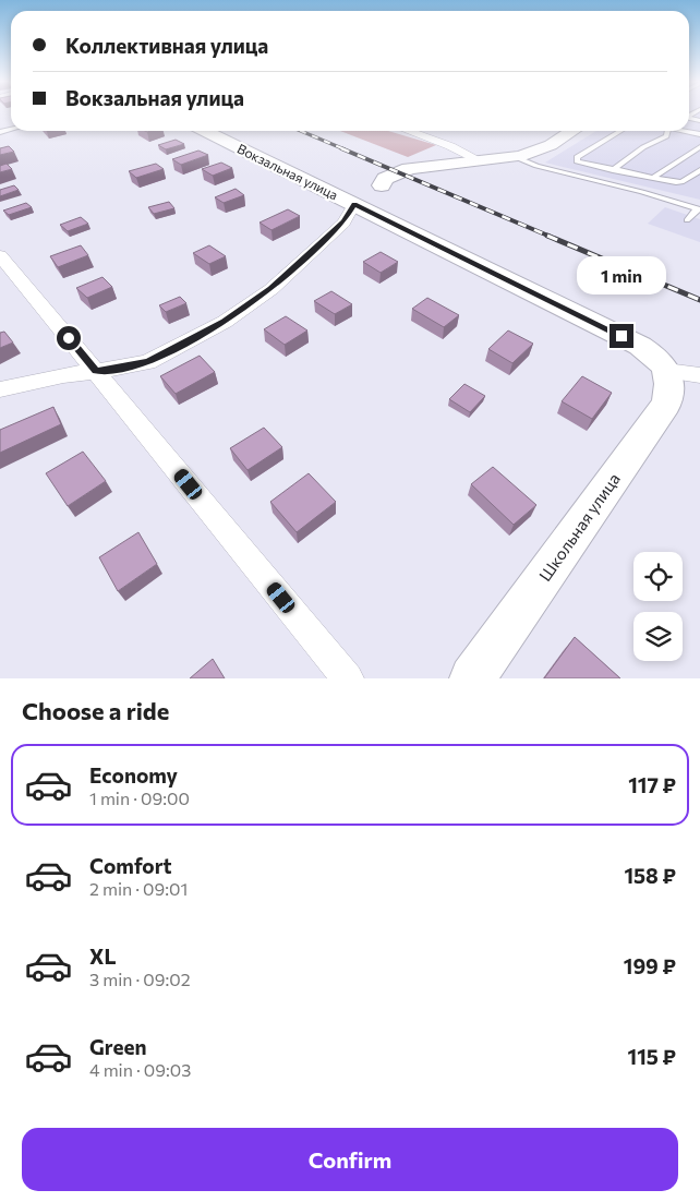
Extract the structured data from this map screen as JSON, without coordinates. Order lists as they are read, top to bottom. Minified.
{"streets":{"street":["Вокзальная улица","Школьная улица"]},"crossings":[["Вокзальная улица","Школьная улица"]],"page":{"banner":["Коллективная улица","Вокзальная улица"],"bubble":"1 min","heading":"Choose a ride","list":[{"name":"Economy","note":"1 min · 09:00","value":"117 ₽"},{"name":"Comfort","note":"2 min · 09:01","value":"158 ₽"},{"name":"XL","note":"3 min · 09:02","value":"199 ₽"},{"name":"Green","note":"4 min · 09:03","value":"115 ₽"}],"buttons":"Confirm"}}
